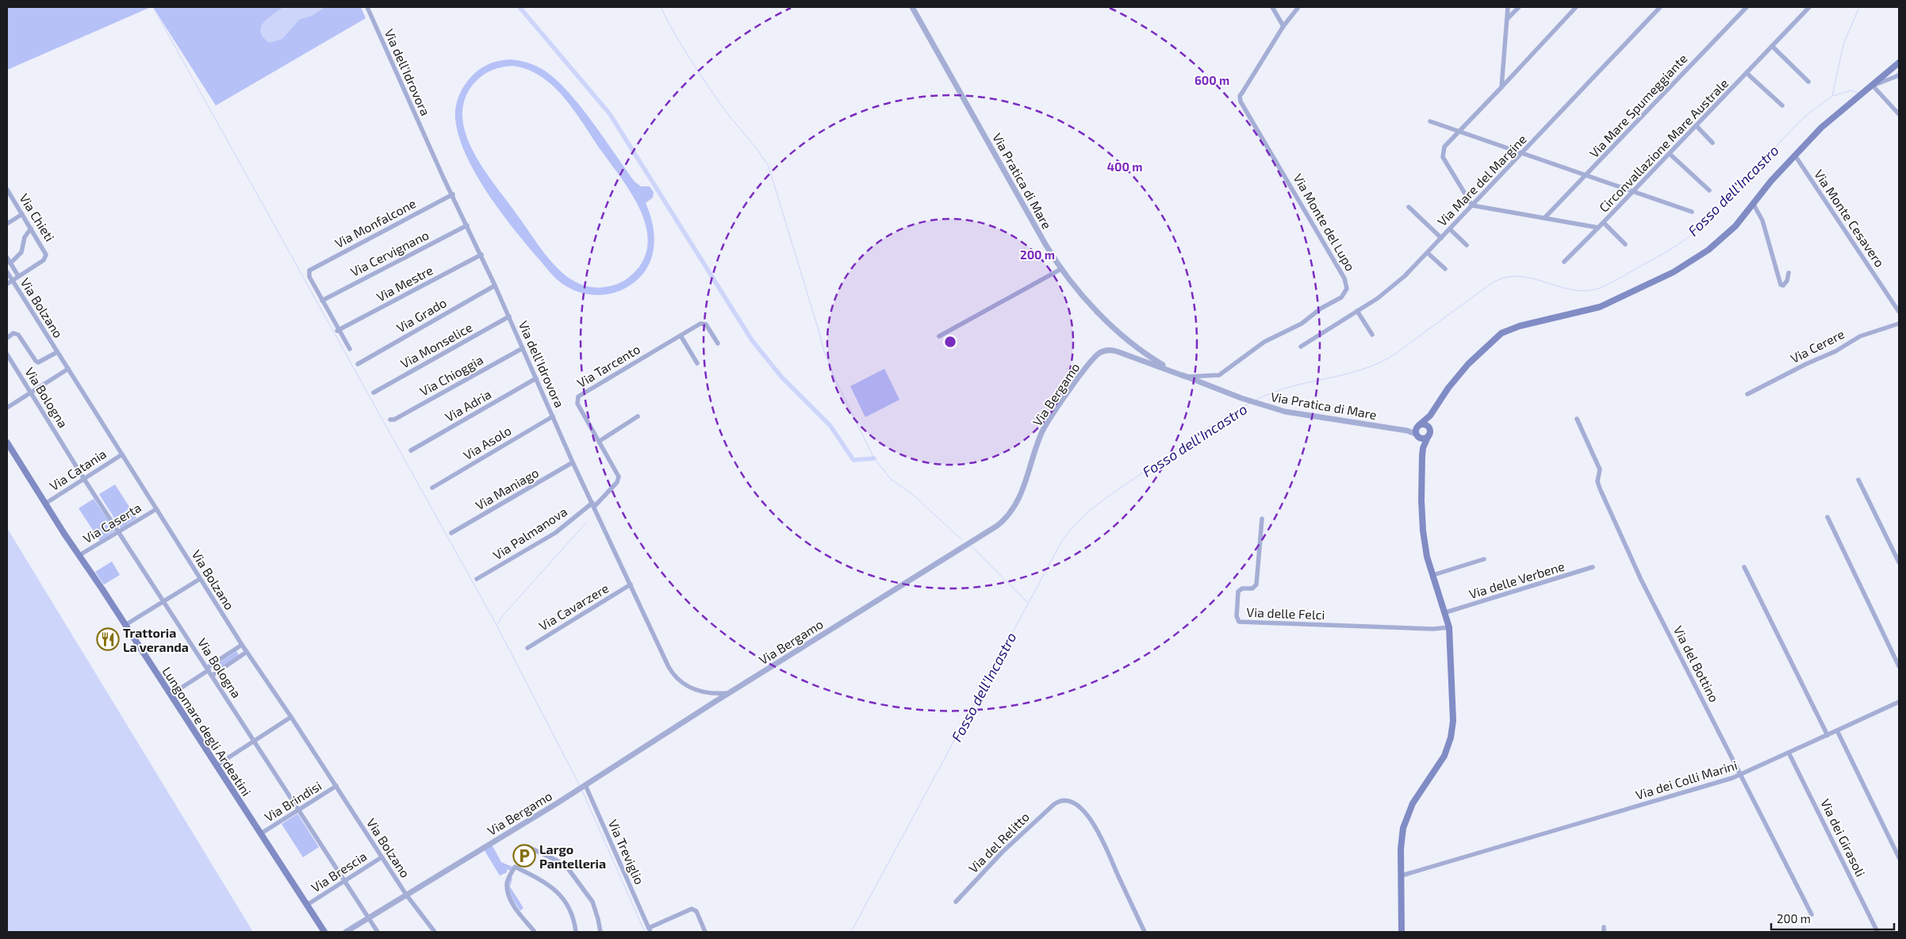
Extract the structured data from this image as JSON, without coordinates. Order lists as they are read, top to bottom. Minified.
{"streets":{"main road":["Lungomare degli Ardeatini"],"street":["Via dell'Idrovora","Via Mare Spumeggiante","Circonvallazione Mare Australe","Via Mare del Margine","Via Pratica di Mare","Via Chieti","Via Monte Cesavero","Via Monte del Lupo","Via Monfalcone","Via Cervignano","Via Mestre","Via Bolzano","Via Grado","Via Monselice","Via Cerere","Via Tarcento","Via Chioggia","Via Bergamo","Via Bologna","Via Adria","Via Asolo","Via Catania","Via Maniago","Via Caserta","Via Palmanova","Via delle Verbene","Via Cavarzere","Via delle Felci","Via del Bottino","Via dei Colli Marini","Via Brindisi","Via dei Girasoli","Via del Relitto","Via Treviglio","Via Brescia"]},"crossings":[["Via dell'Idrovora","Via Monfalcone"],["Via dell'Idrovora","Via Cervignano"],["Via dell'Idrovora","Via Mestre"],["Via dell'Idrovora","Via Grado"],["Via dell'Idrovora","Via Monselice"],["Via dell'Idrovora","Via Tarcento"],["Via dell'Idrovora","Via Chioggia"],["Via dell'Idrovora","Via Bergamo"],["Via dell'Idrovora","Via Adria"],["Via dell'Idrovora","Via Asolo"],["Via dell'Idrovora","Via Maniago"],["Via dell'Idrovora","Via Palmanova"],["Via dell'Idrovora","Via Cavarzere"],["Via Mare Spumeggiante","Circonvallazione Mare Australe"],["Circonvallazione Mare Australe","Via Mare del Margine"],["Via Pratica di Mare","Via Monte del Lupo"],["Via Pratica di Mare","Via Bergamo"],["Via Chieti","Via Bolzano"],["Via Monte del Lupo","Via Bergamo"],["Via Monfalcone","Via Cervignano"],["Via Bolzano","Via Bergamo"],["Via Bolzano","Via Catania"],["Via Bolzano","Via Caserta"],["Via Bolzano","Via Brindisi"],["Via Bolzano","Via Brescia"],["Via Tarcento","Via Palmanova"],["Via Bergamo","Via Bologna"],["Via Bergamo","Via Treviglio"],["Via Bologna","Via Catania"],["Via Bologna","Via Caserta"],["Via Bologna","Via Brindisi"],["Via Bologna","Via Brescia"],["Via Catania","Lungomare degli Ardeatini"],["Via Caserta","Lungomare degli Ardeatini"],["Via del Bottino","Via dei Colli Marini"],["Lungomare degli Ardeatini","Via Brindisi"],["Lungomare degli Ardeatini","Via Brescia"],["Via dei Colli Marini","Via dei Girasoli"]],"water":["Fosso dell'Incastro"],"places":{"restaurant":["Trattoria La veranda"],"parking":["Largo Pantelleria"]},"scale_bar":"200 m","rings":["600 m","400 m","200 m"]}
